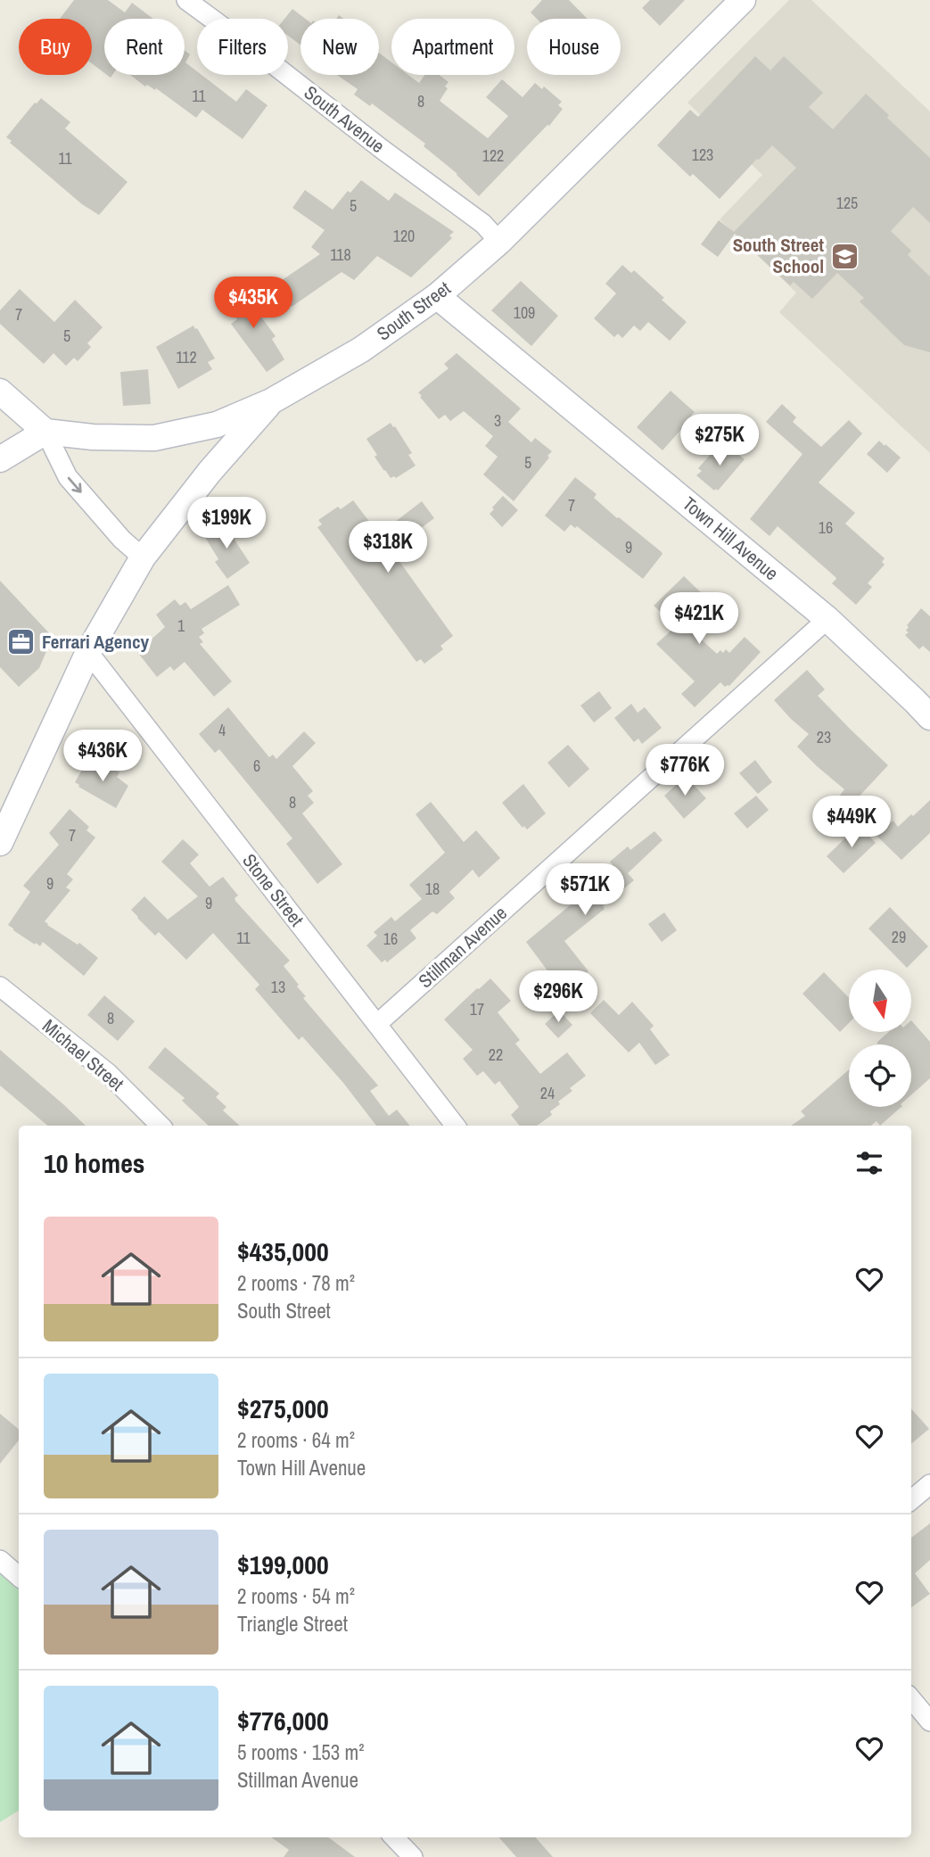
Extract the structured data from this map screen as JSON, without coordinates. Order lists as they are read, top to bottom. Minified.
{"streets":{"street":["South Avenue","South Street","Town Hill Avenue","Stone Street","Stillman Avenue","Michael Street"]},"crossings":[["South Avenue","South Street"],["South Street","Town Hill Avenue"],["Town Hill Avenue","Stillman Avenue"],["Stone Street","Stillman Avenue"]],"places":{"school or university":["South Street School"],"office":["Ferrari Agency"]},"house_numbers":["11","8","123","122","11","125","5","120","118","109","7","5","112","3","5","7","16","9","1","4","23","6","8","7","9","18","9","29","11","16","13","17","8","22","24"],"north":"bottom","page":{"chip":["Buy","Rent","Filters","New","Apartment","House"],"price":["$435K","$275K","$199K","$318K","$421K","$436K","$776K","$449K","$571K","$296K"],"heading":"10 homes","list":[{"name":"$435,000","note":"2 rooms · 78 m² · South Street"},{"name":"$275,000","note":"2 rooms · 64 m² · Town Hill Avenue"},{"name":"$199,000","note":"2 rooms · 54 m² · Triangle Street"},{"name":"$776,000","note":"5 rooms · 153 m² · Stillman Avenue"}]}}
